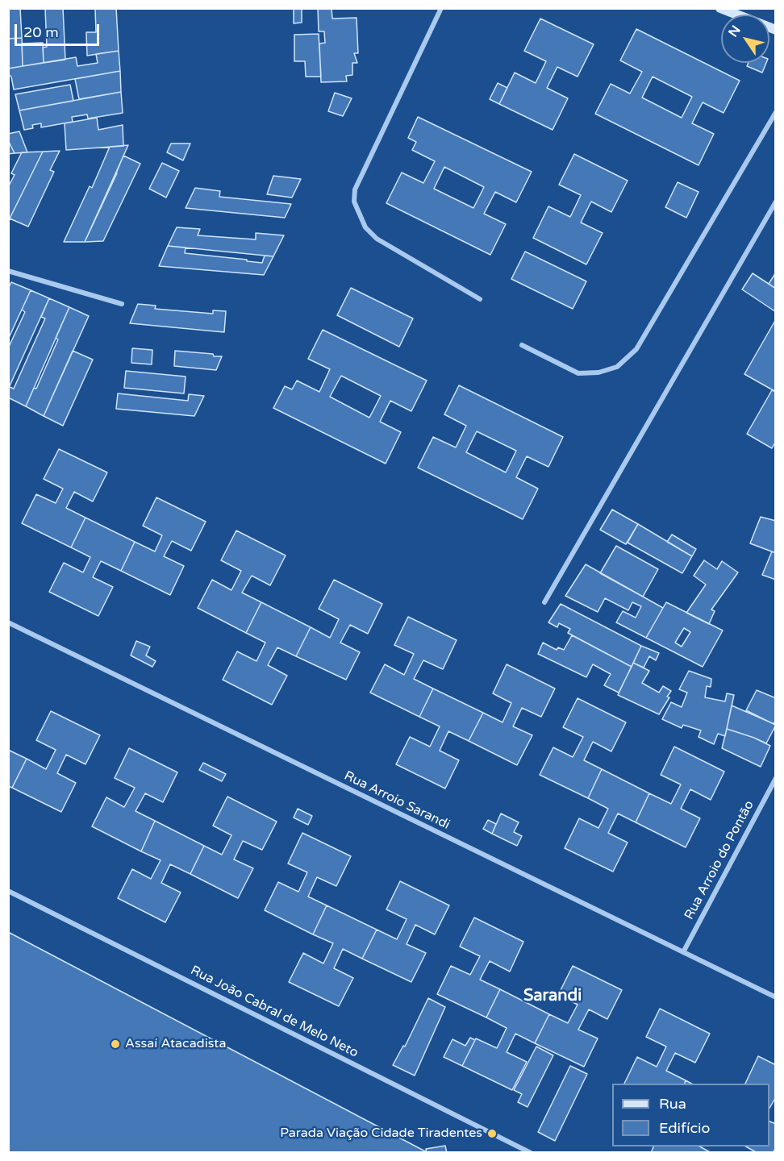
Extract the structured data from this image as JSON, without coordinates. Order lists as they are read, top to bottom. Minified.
{"streets":{"street":["Rua Arroio Sarandi","Rua Arroio do Pontão","Rua João Cabral de Melo Neto"]},"crossings":[["Rua Arroio Sarandi","Rua Arroio do Pontão"]],"districts":["Sarandi"],"places":["Assaí Atacadista","Parada Viação Cidade Tiradentes"],"legend":["Rua","Edifício"],"scale_bar":"20 m","north":"top left"}
